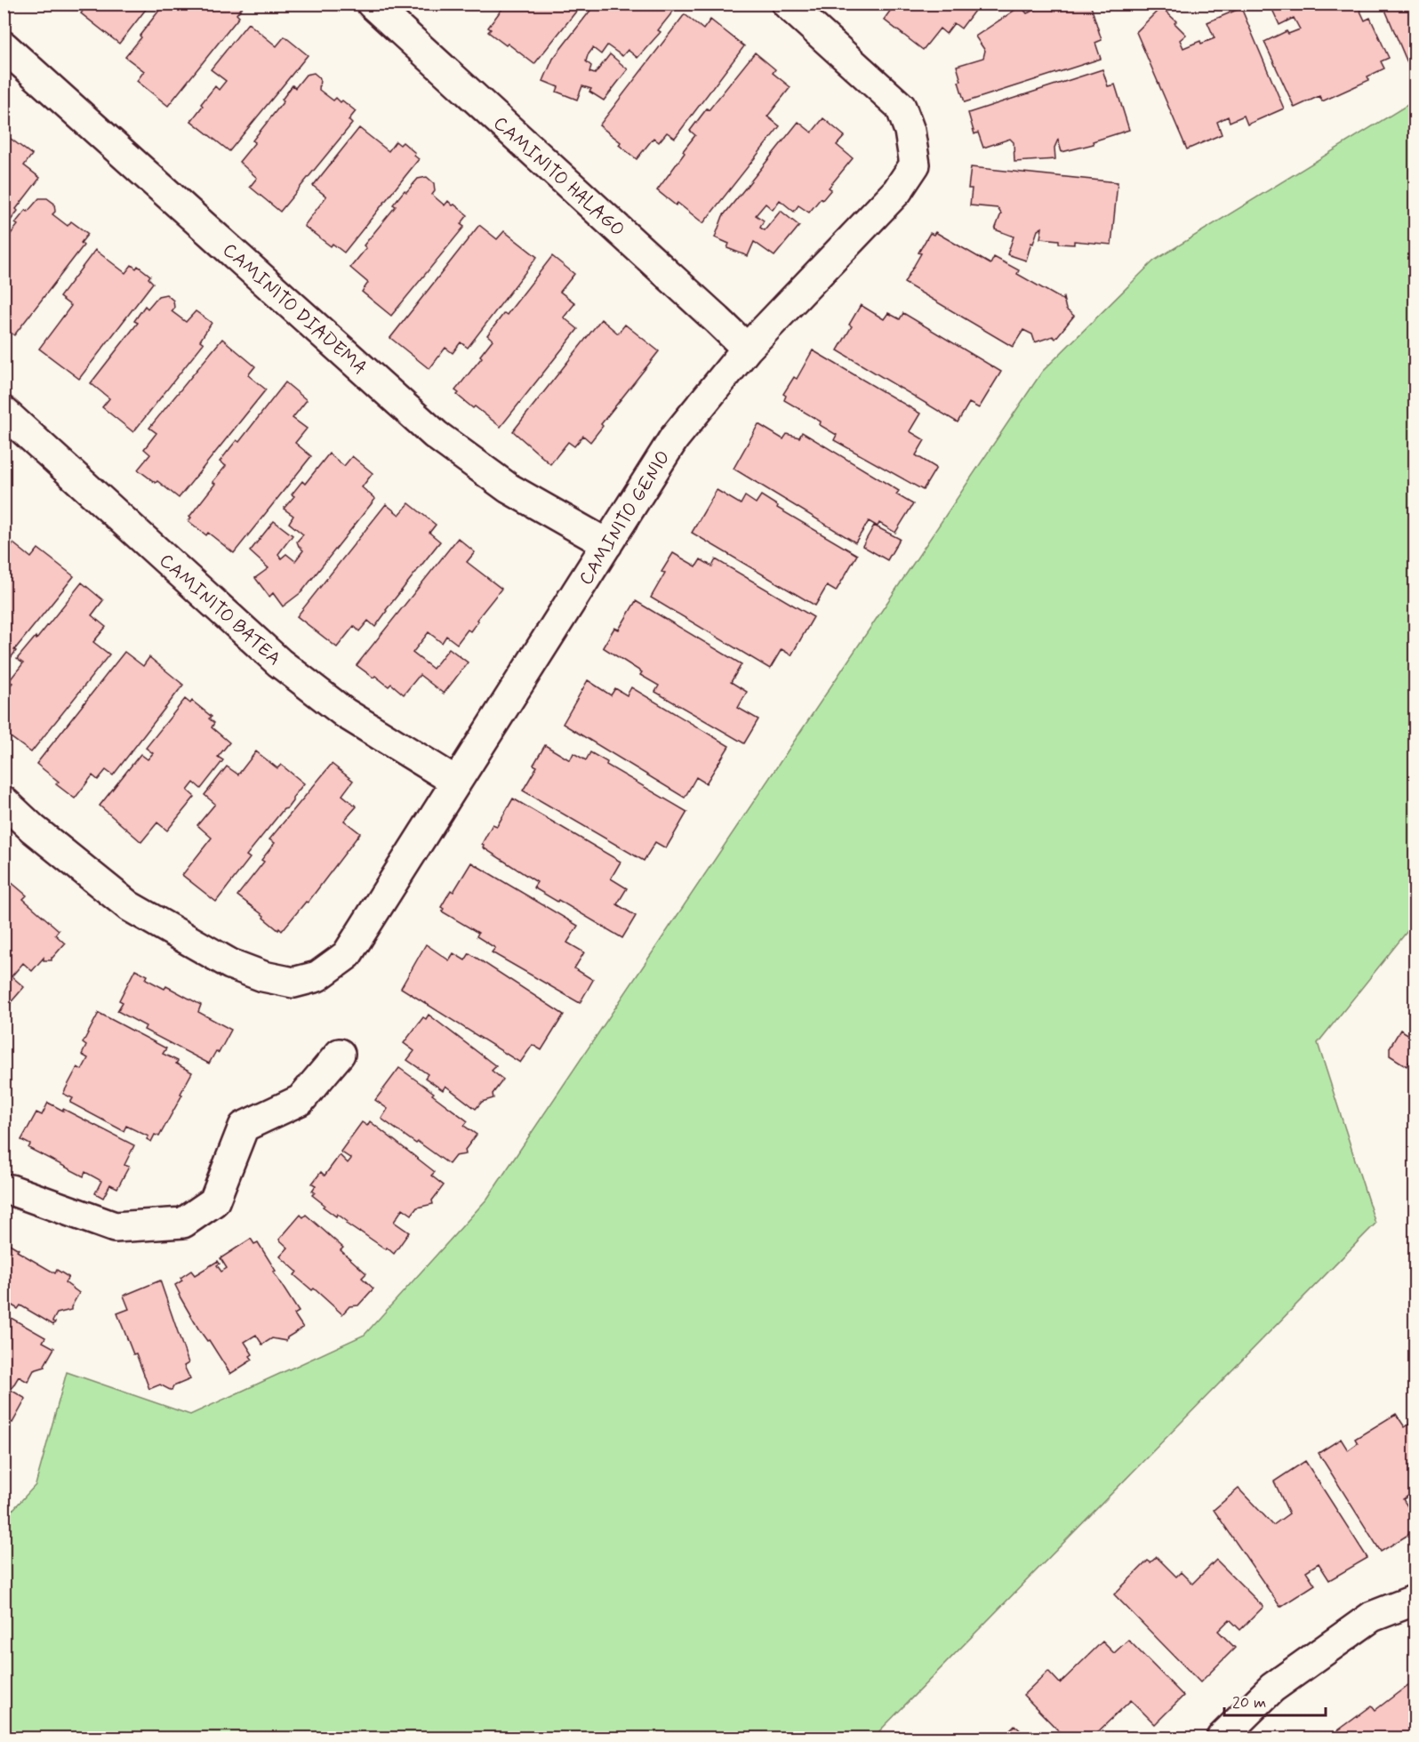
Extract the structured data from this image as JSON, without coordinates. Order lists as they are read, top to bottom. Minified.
{"streets":{"street":["CAMINITO HALAGO","CAMINITO DIADEMA","CAMINITO GENIO","CAMINITO BATEA"]},"crossings":[["CAMINITO HALAGO","CAMINITO GENIO"],["CAMINITO DIADEMA","CAMINITO GENIO"],["CAMINITO GENIO","CAMINITO BATEA"]],"scale_bar":"20 m"}
